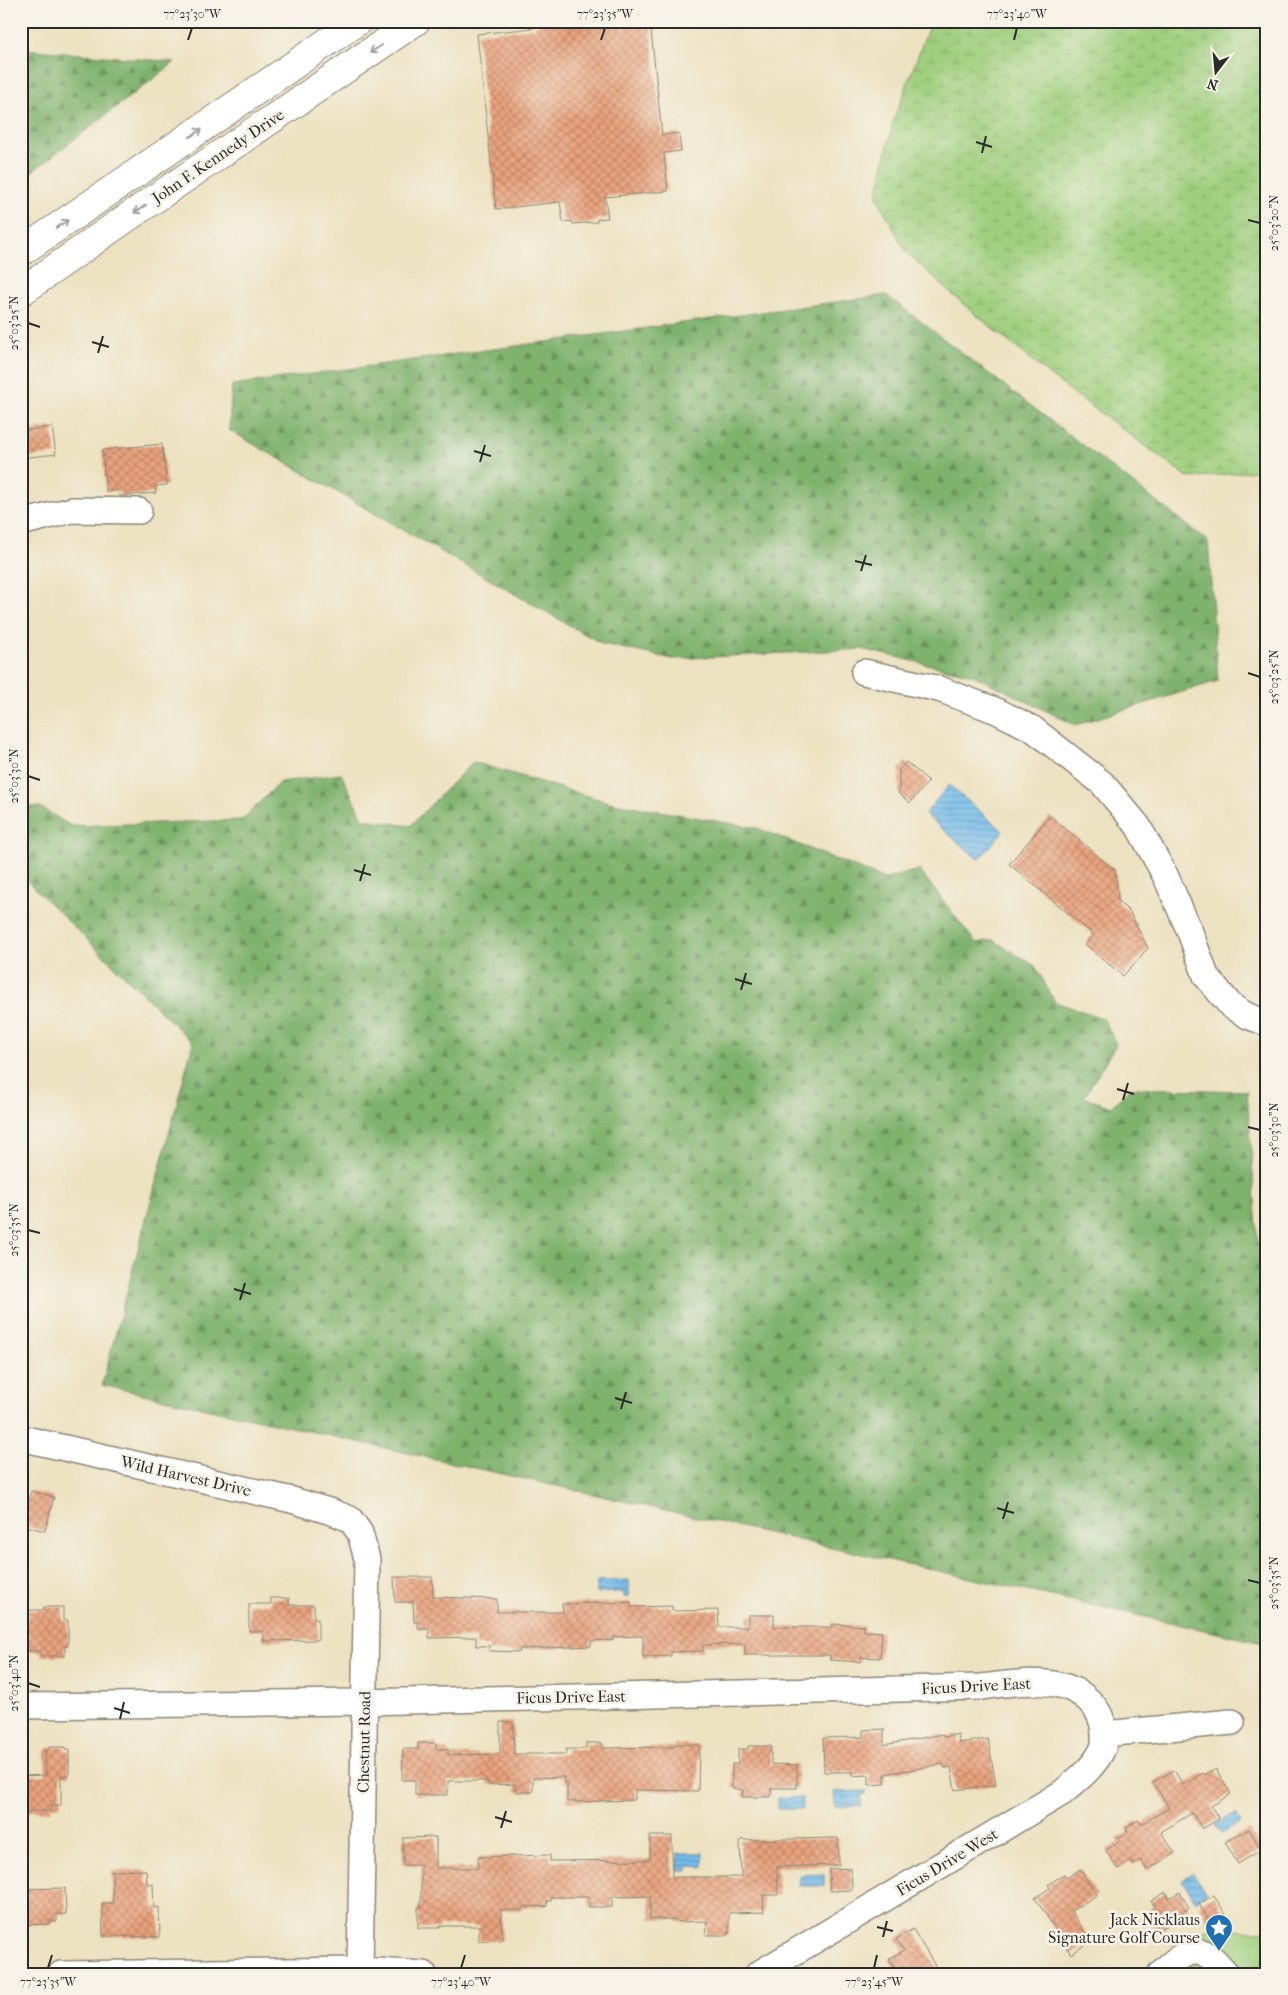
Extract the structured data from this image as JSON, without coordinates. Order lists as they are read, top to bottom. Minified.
{"streets":{"highway":["John F. Kennedy Drive"],"street":["Wild Harvest Drive","Ficus Drive East","Chestnut Road","Ficus Drive West"]},"crossings":[["Wild Harvest Drive","Chestnut Road"],["Ficus Drive East","Chestnut Road"],["Ficus Drive East","Ficus Drive West"]],"places":{"place":["Jack Nicklaus Signature Golf Course"]},"north":"bottom","coordinates":["77°23'30\"W","77°23'35\"W","77°23'40\"W","25°03'20\"N","25°03'25\"N","25°03'30\"N","25°03'35\"N","25°03'40\"N","77°23'45\"W"]}
